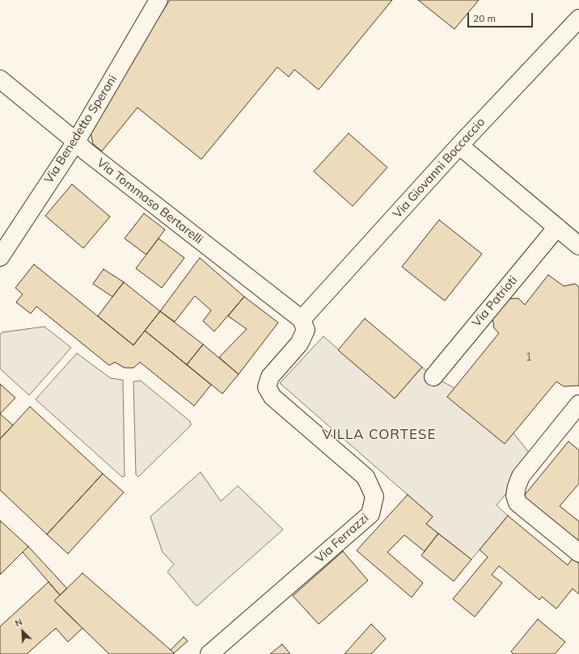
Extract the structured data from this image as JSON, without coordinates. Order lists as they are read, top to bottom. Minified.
{"streets":{"street":["Via Benedetto Speroni","Via Giovanni Boccaccio","Via Tommaso Bertarelli","Via Patrioti","Via Ferrazzi"]},"crossings":[["Via Benedetto Speroni","Via Tommaso Bertarelli"],["Via Giovanni Boccaccio","Via Tommaso Bertarelli"],["Via Giovanni Boccaccio","Via Ferrazzi"],["Via Tommaso Bertarelli","Via Ferrazzi"]],"districts":["VILLA CORTESE"],"house_numbers":["1"],"scale_bar":"20 m","north":"top left"}
